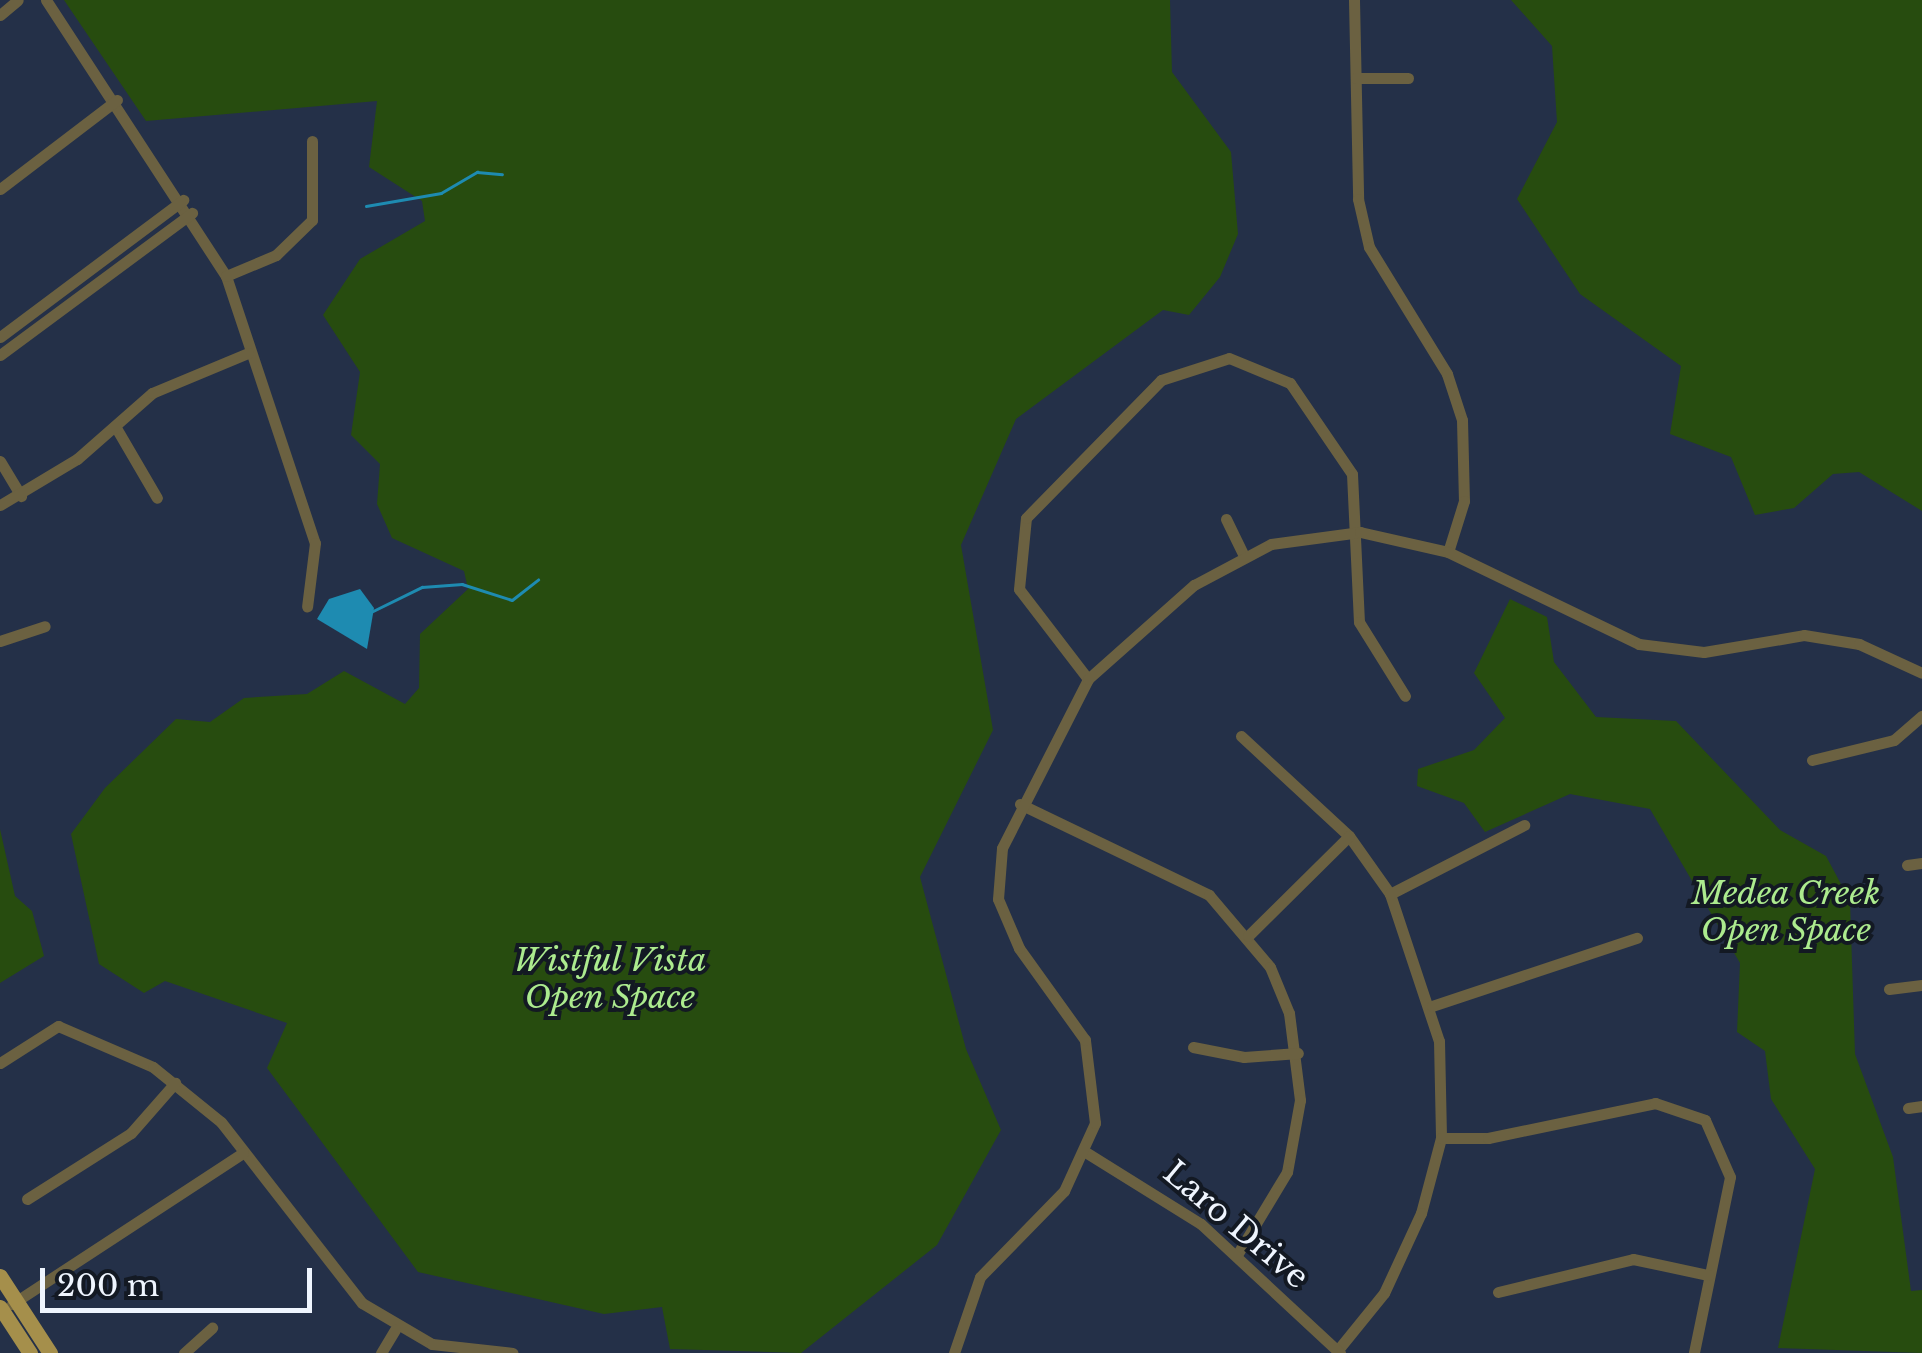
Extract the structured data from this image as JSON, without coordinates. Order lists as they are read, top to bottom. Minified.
{"streets":{"street":["Laro Drive"]},"parks":["Medea Creek Open Space","Wistful Vista Open Space"],"scale_bar":"200 m"}
